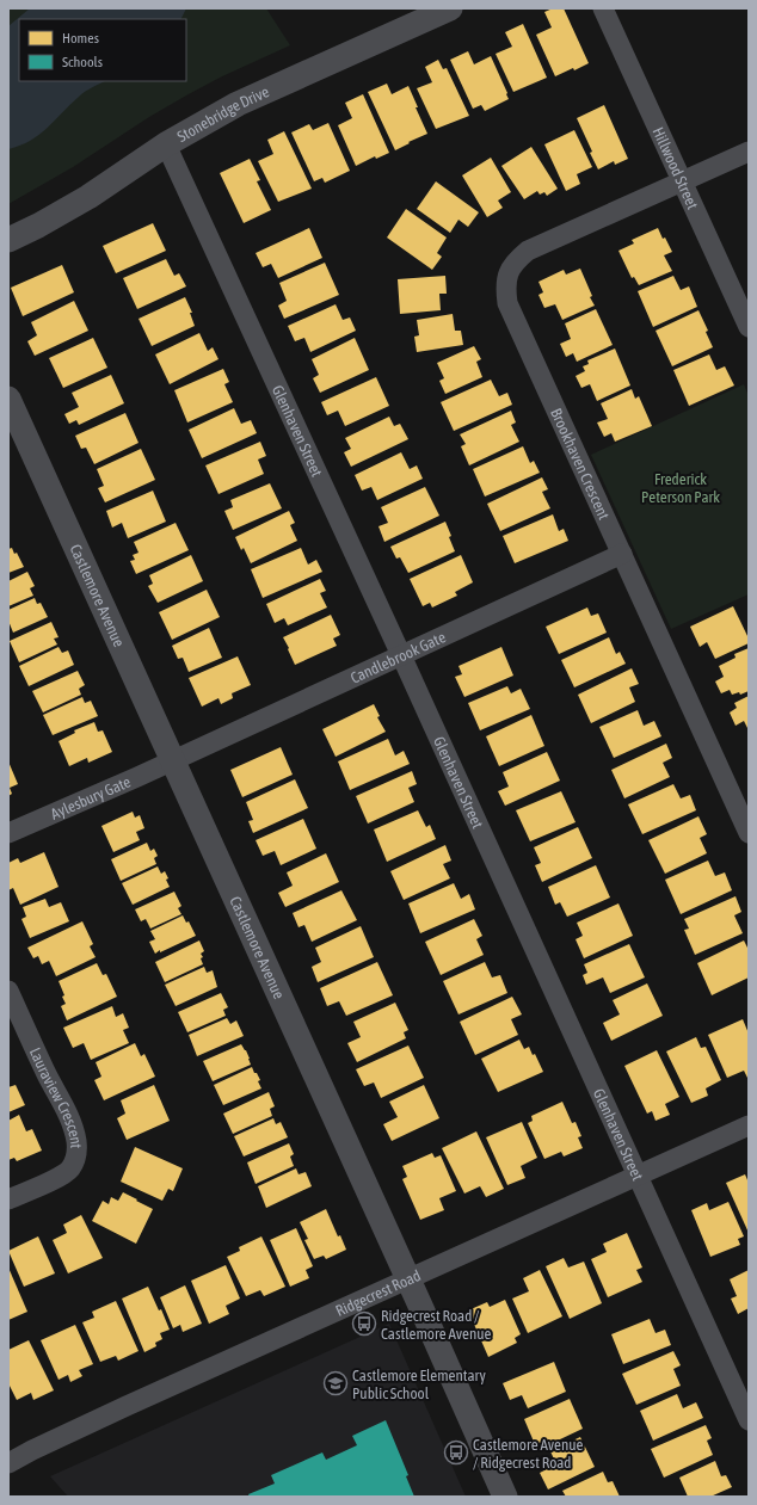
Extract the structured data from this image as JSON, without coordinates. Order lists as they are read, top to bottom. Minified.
{"streets":{"street":["Stonebridge Drive","Hillwood Street","Glenhaven Street","Brookhaven Crescent","Castlemore Avenue","Candlebrook Gate","Aylesbury Gate","Lauraview Crescent","Ridgecrest Road"]},"crossings":[["Stonebridge Drive","Glenhaven Street"],["Hillwood Street","Brookhaven Crescent"],["Glenhaven Street","Candlebrook Gate"],["Glenhaven Street","Ridgecrest Road"],["Brookhaven Crescent","Candlebrook Gate"],["Castlemore Avenue","Candlebrook Gate"],["Castlemore Avenue","Aylesbury Gate"],["Castlemore Avenue","Ridgecrest Road"],["Candlebrook Gate","Aylesbury Gate"]],"parks":["Frederick Peterson Park"],"places":{"bus stop":["Ridgecrest Road / Castlemore Avenue","Castlemore Avenue / Ridgecrest Road"],"school or university":["Castlemore Elementary Public School"]},"legend":["Homes","Schools"]}
